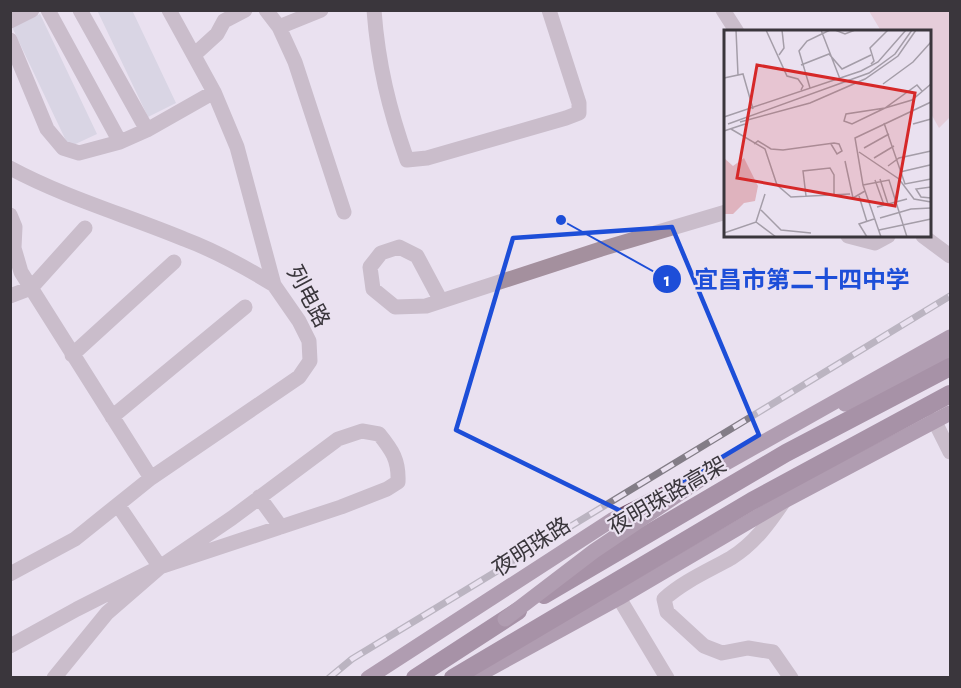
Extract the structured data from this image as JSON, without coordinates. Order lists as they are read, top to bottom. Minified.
{"streets":{"highway":["夜明珠路高架"],"main road":["夜明珠路"],"street":["列电路"]},"places":["宜昌市第二十四中学"]}
